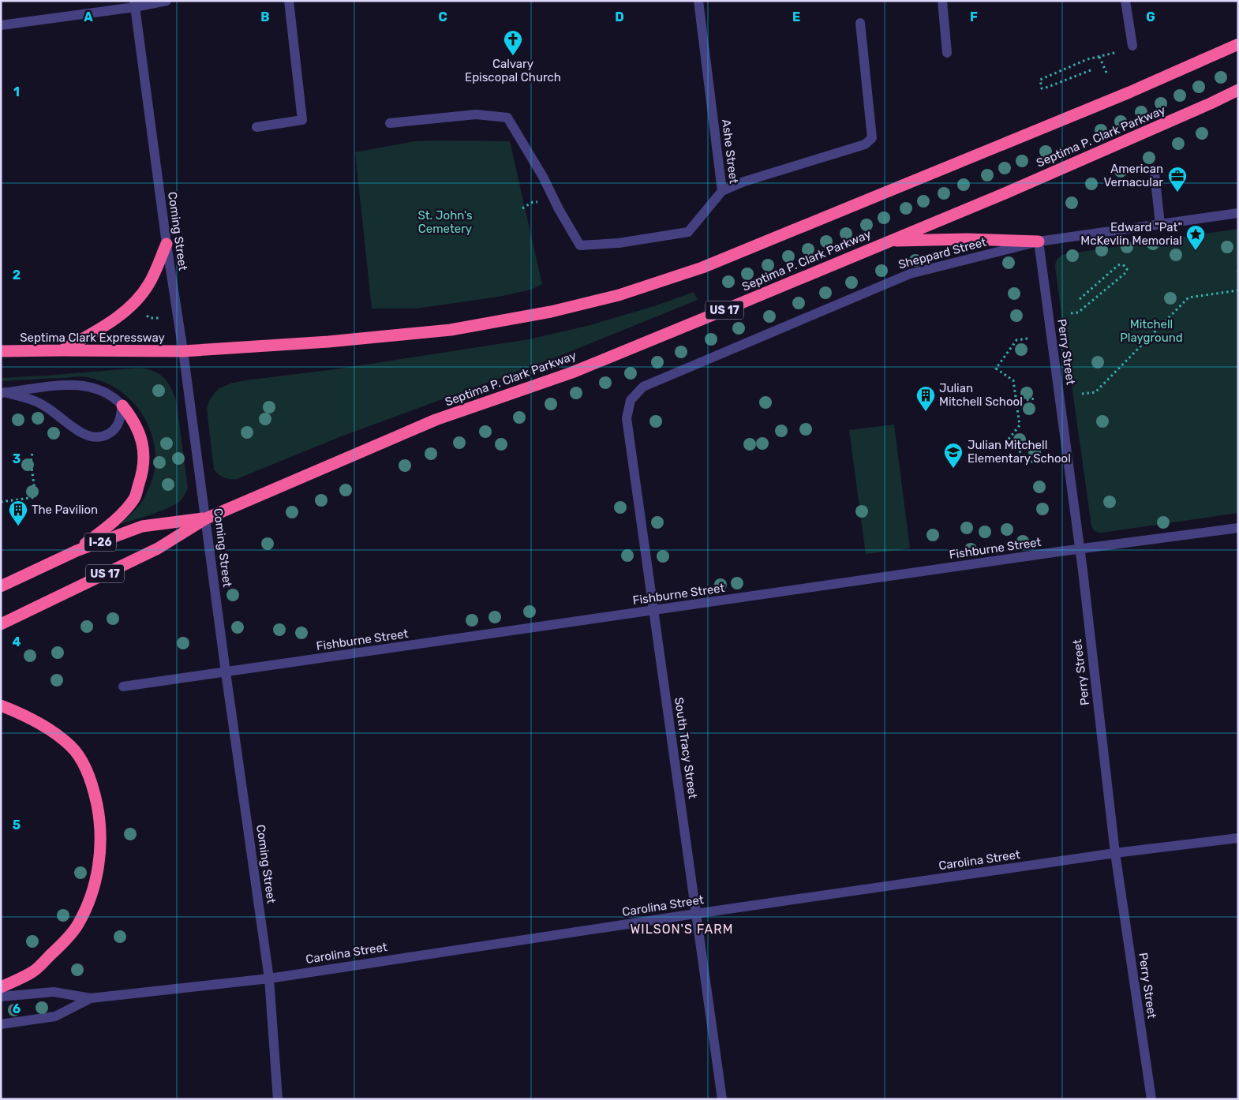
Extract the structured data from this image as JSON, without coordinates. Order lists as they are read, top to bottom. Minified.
{"streets":{"highway":["Septima P. Clark Parkway","US 17","Septima Clark Expressway","I-26"],"street":["Ashe Street","Coming Street","Sheppard Street","Perry Street","Fishburne Street","South Tracy Street","Carolina Street"]},"crossings":[["Septima P. Clark Parkway","Coming Street"],["Septima P. Clark Parkway","US 17"],["Septima P. Clark Parkway","I-26"],["Coming Street","US 17"],["Coming Street","Septima Clark Expressway"],["Coming Street","I-26"],["Coming Street","Fishburne Street"],["Coming Street","Carolina Street"],["Sheppard Street","Perry Street"],["Sheppard Street","South Tracy Street"],["US 17","I-26"],["Perry Street","Fishburne Street"],["Perry Street","Carolina Street"],["Fishburne Street","South Tracy Street"],["South Tracy Street","Carolina Street"]],"districts":["WILSON'S FARM"],"parks":["St. John's Cemetery","Mitchell Playground"],"places":{"church":["Calvary Episcopal Church"],"office":["American Vernacular"],"place":["Edward \"Pat\" McKevlin Memorial"],"building":["Julian Mitchell School","The Pavilion"],"school or university":["Julian Mitchell Elementary School"]},"grid":{"columns":["A","B","C","D","E","F","G"],"rows":["1","2","3","4","5","6"]}}
